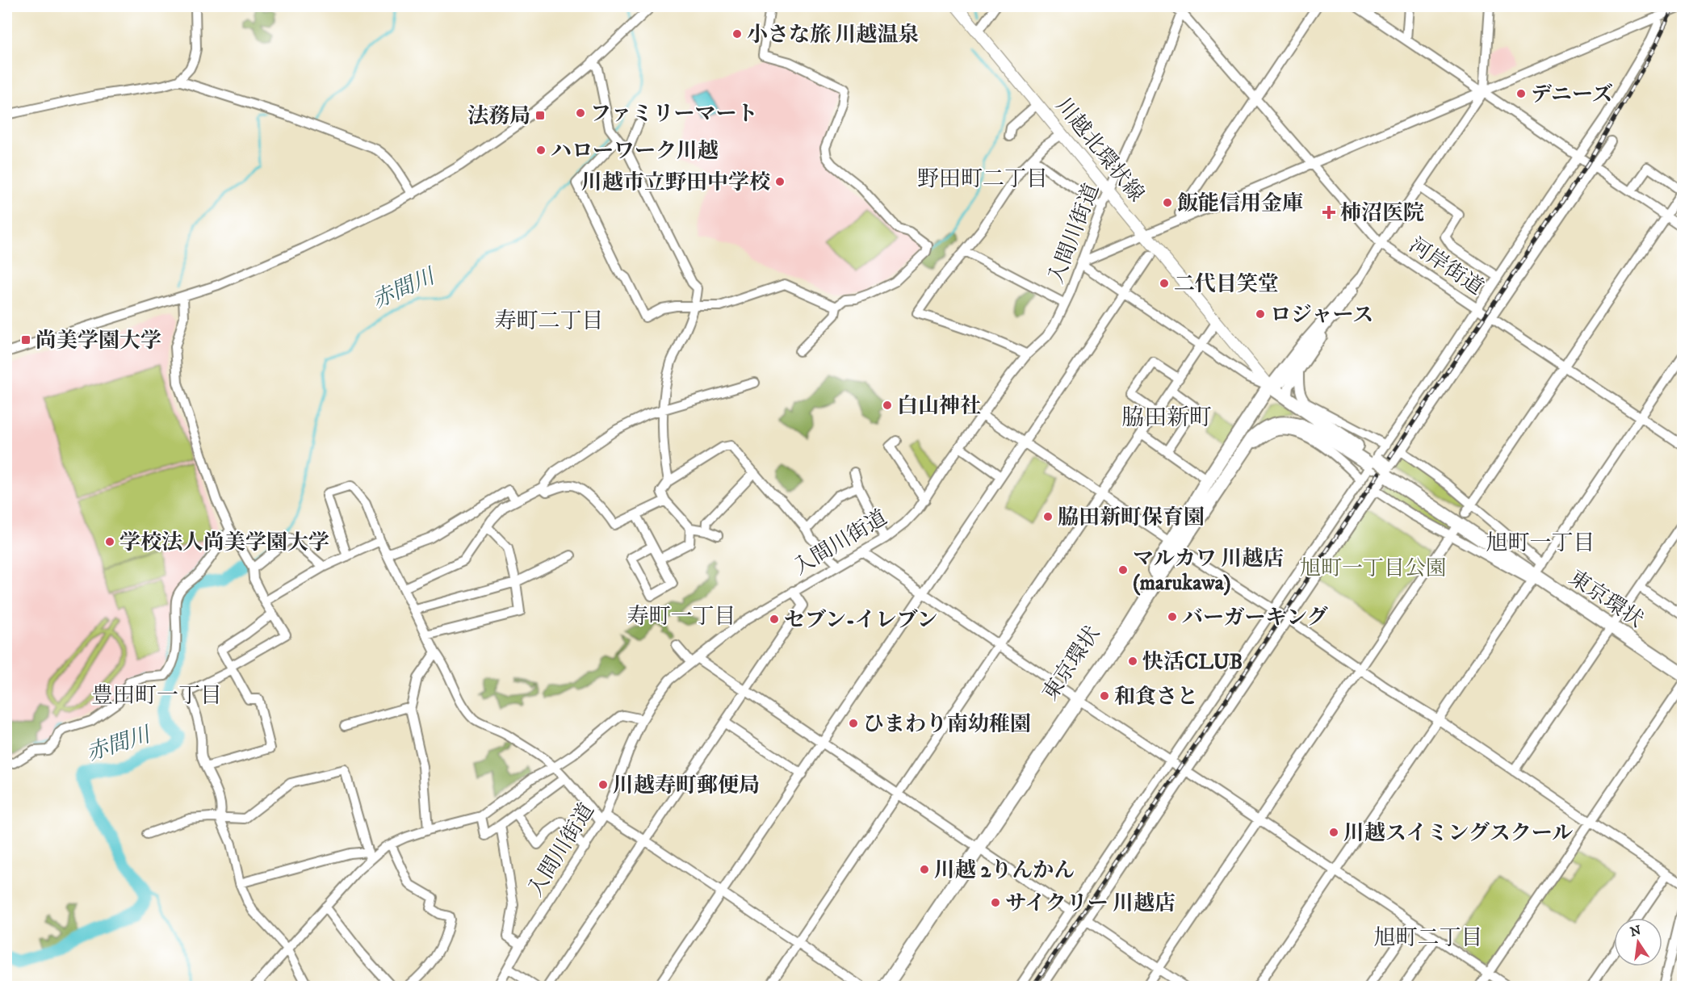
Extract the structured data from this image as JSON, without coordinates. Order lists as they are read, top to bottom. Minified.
{"streets":{"highway":["東京環状"],"main road":["川越北環状線"],"street":["入間川街道","河岸街道"]},"crossings":[["川越北環状線","入間川街道"],["川越北環状線","東京環状"],["入間川街道","河岸街道"]],"districts":["野田町二丁目","寿町二丁目","脇田新町","旭町一丁目","寿町一丁目","豊田町一丁目","旭町二丁目"],"water":["赤間川"],"parks":["旭町一丁目公園"],"places":{"other":["小さな旅 川越温泉","デニーズ","ファミリーマート","ハローワーク川越","川越市立野田中学校","飯能信用金庫","二代目笑堂","ロジャース","白山神社","脇田新町保育園","学校法人尚美学園大学","マルカワ 川越店 (marukawa)","バーガーキング","セブン-イレブン","快活CLUB","和食さと","ひまわり南幼稚園","川越寿町郵便局","川越スイミングスクール","川越 2りんかん","サイクリー 川越店"],"transit":["法務局","尚美学園大学"],"health":["柿沼医院"]},"north":"top"}
